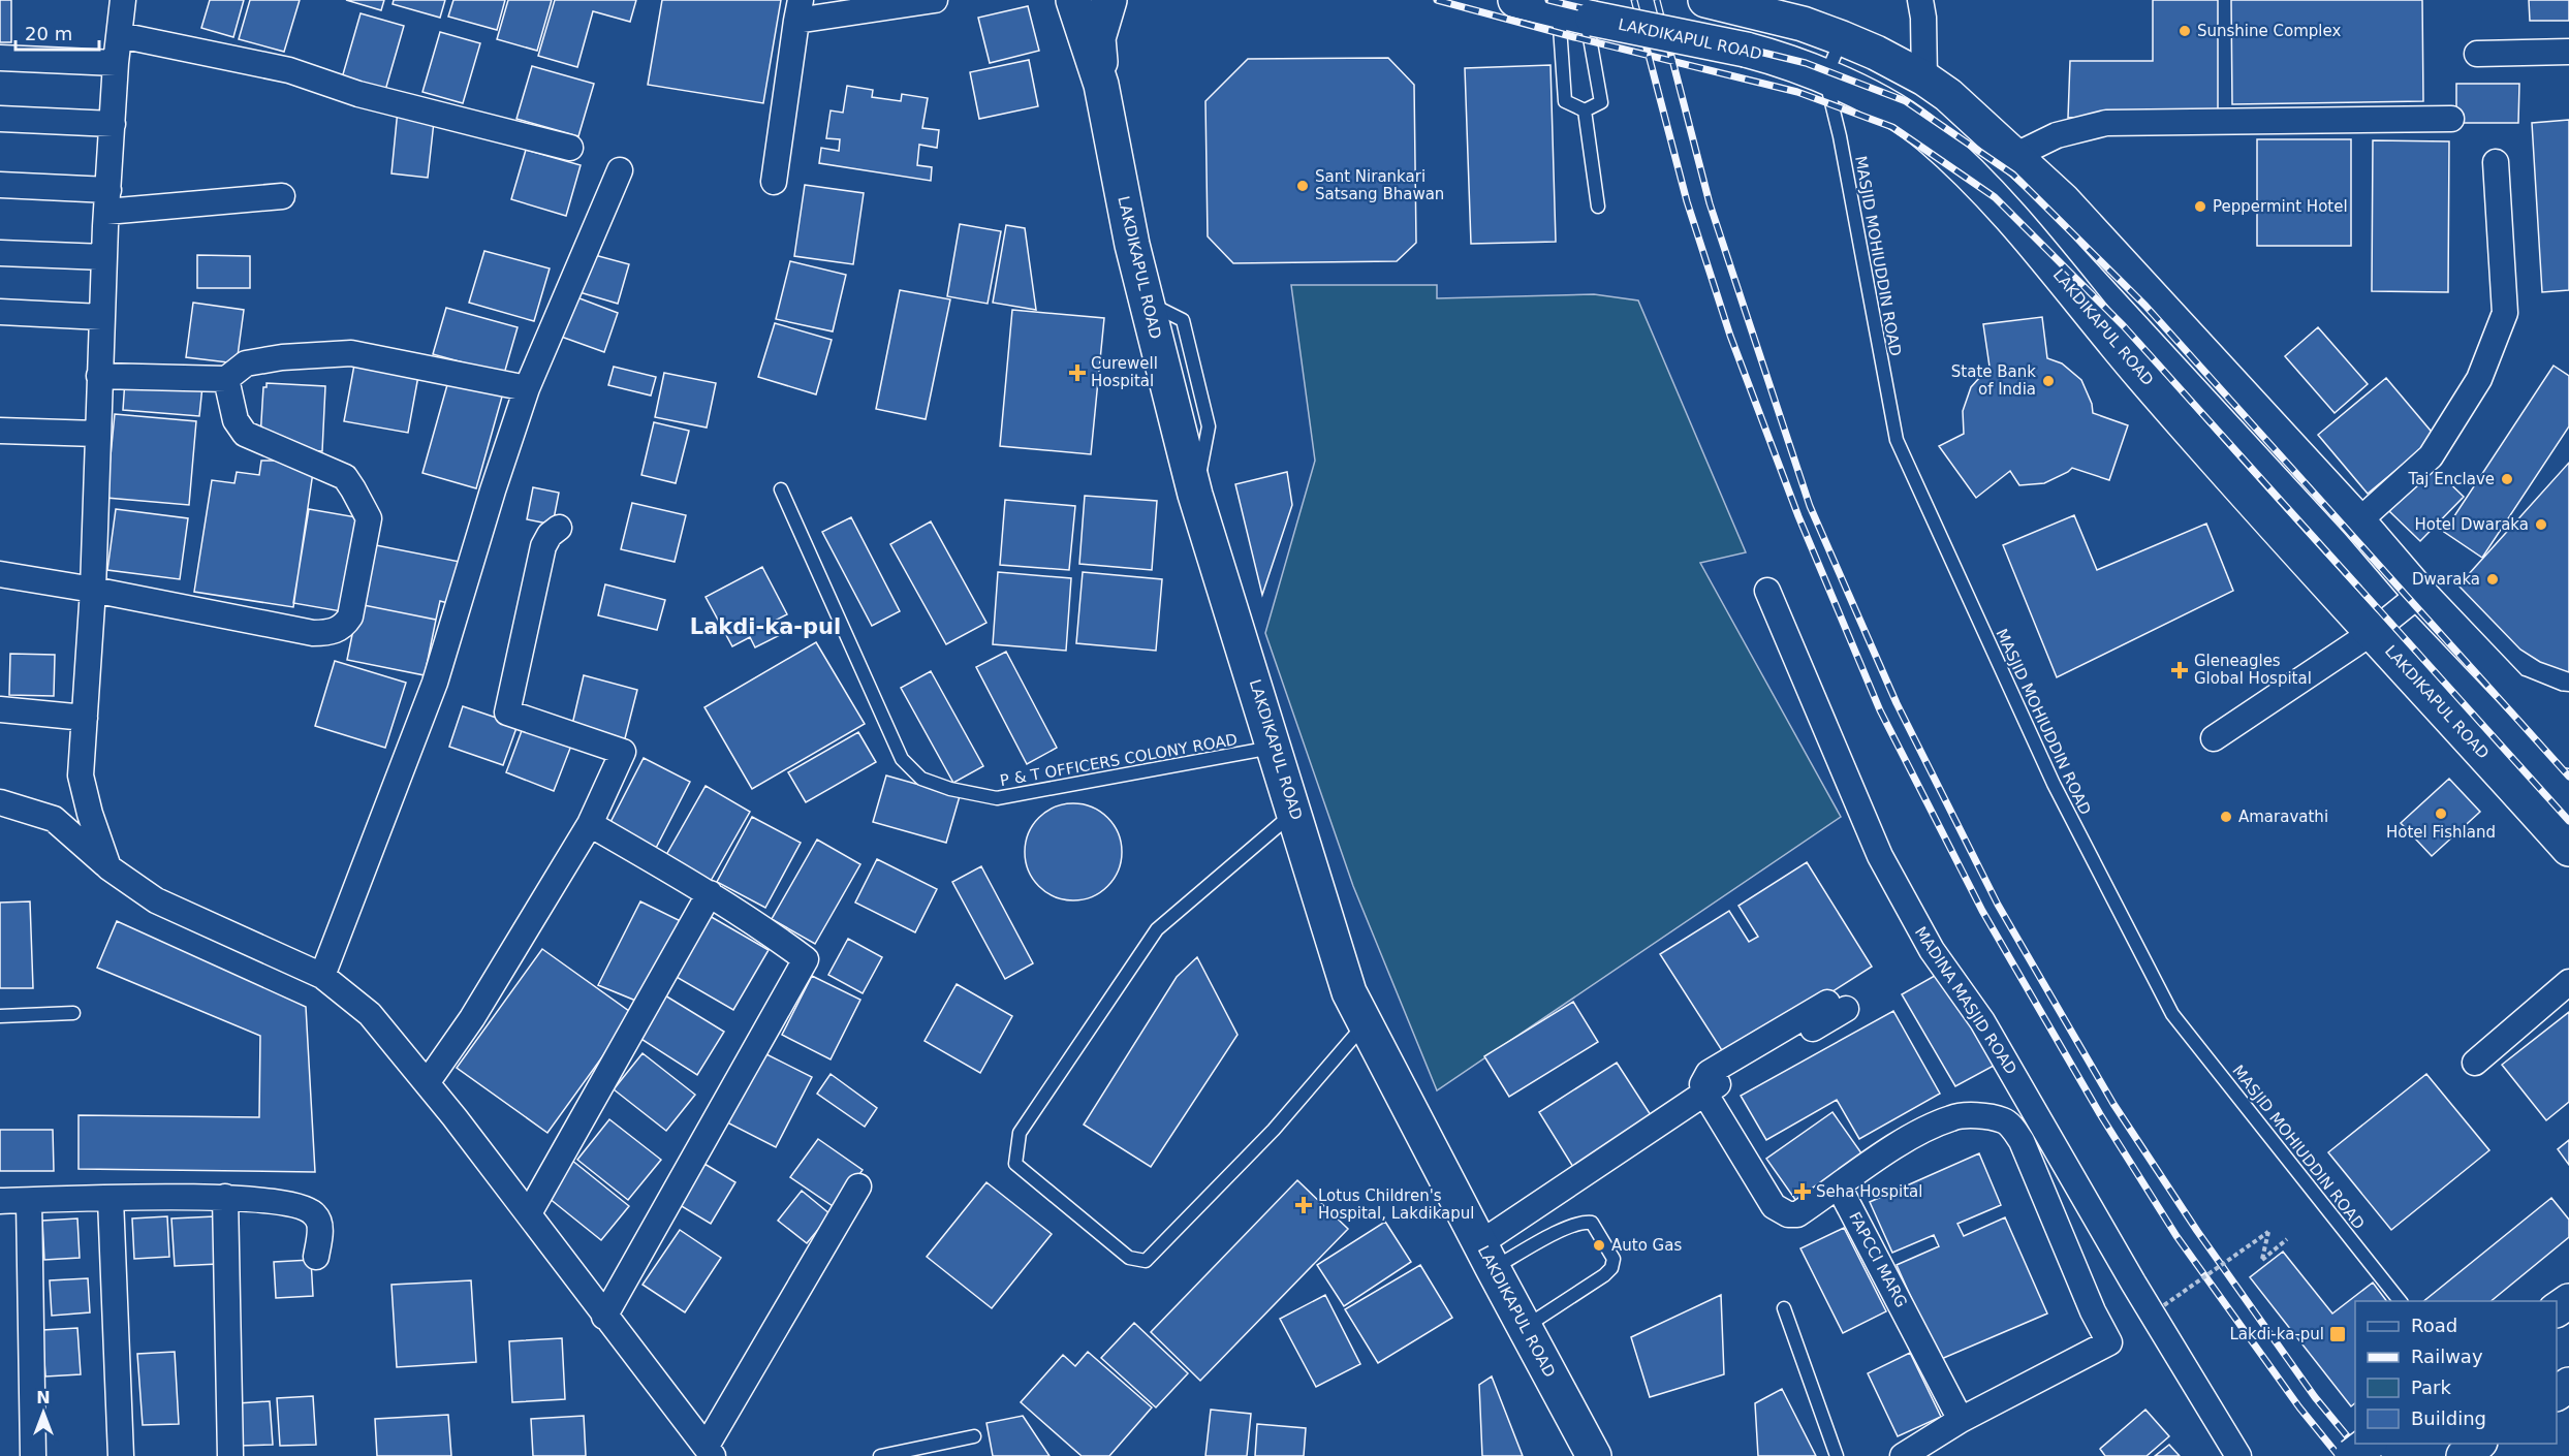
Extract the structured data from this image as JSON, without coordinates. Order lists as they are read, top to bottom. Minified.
{"streets":{"highway":["LAKDIKAPUL ROAD"],"street":["MADINA MASJID ROAD","FAPCCI MARG"],"lane":["MASJID MOHIUDDIN ROAD","P & T OFFICERS COLONY ROAD"]},"crossings":[["LAKDIKAPUL ROAD","MASJID MOHIUDDIN ROAD"],["LAKDIKAPUL ROAD","P & T OFFICERS COLONY ROAD"]],"districts":["Lakdi-ka-pul"],"places":{"other":["Sunshine Complex","Sant Nirankari Satsang Bhawan","Peppermint Hotel","State Bank of India","Taj Enclave","Hotel Dwaraka","Dwaraka","Hotel Fishland","Amaravathi","Auto Gas"],"health":["Curewell Hospital","Gleneagles Global Hospital","Seha Hospital","Lotus Children's Hospital, Lakdikapul"],"transit":["Lakdi-ka-pul"]},"legend":["Road","Railway","Park","Building"],"scale_bar":"20 m","north":"top"}
